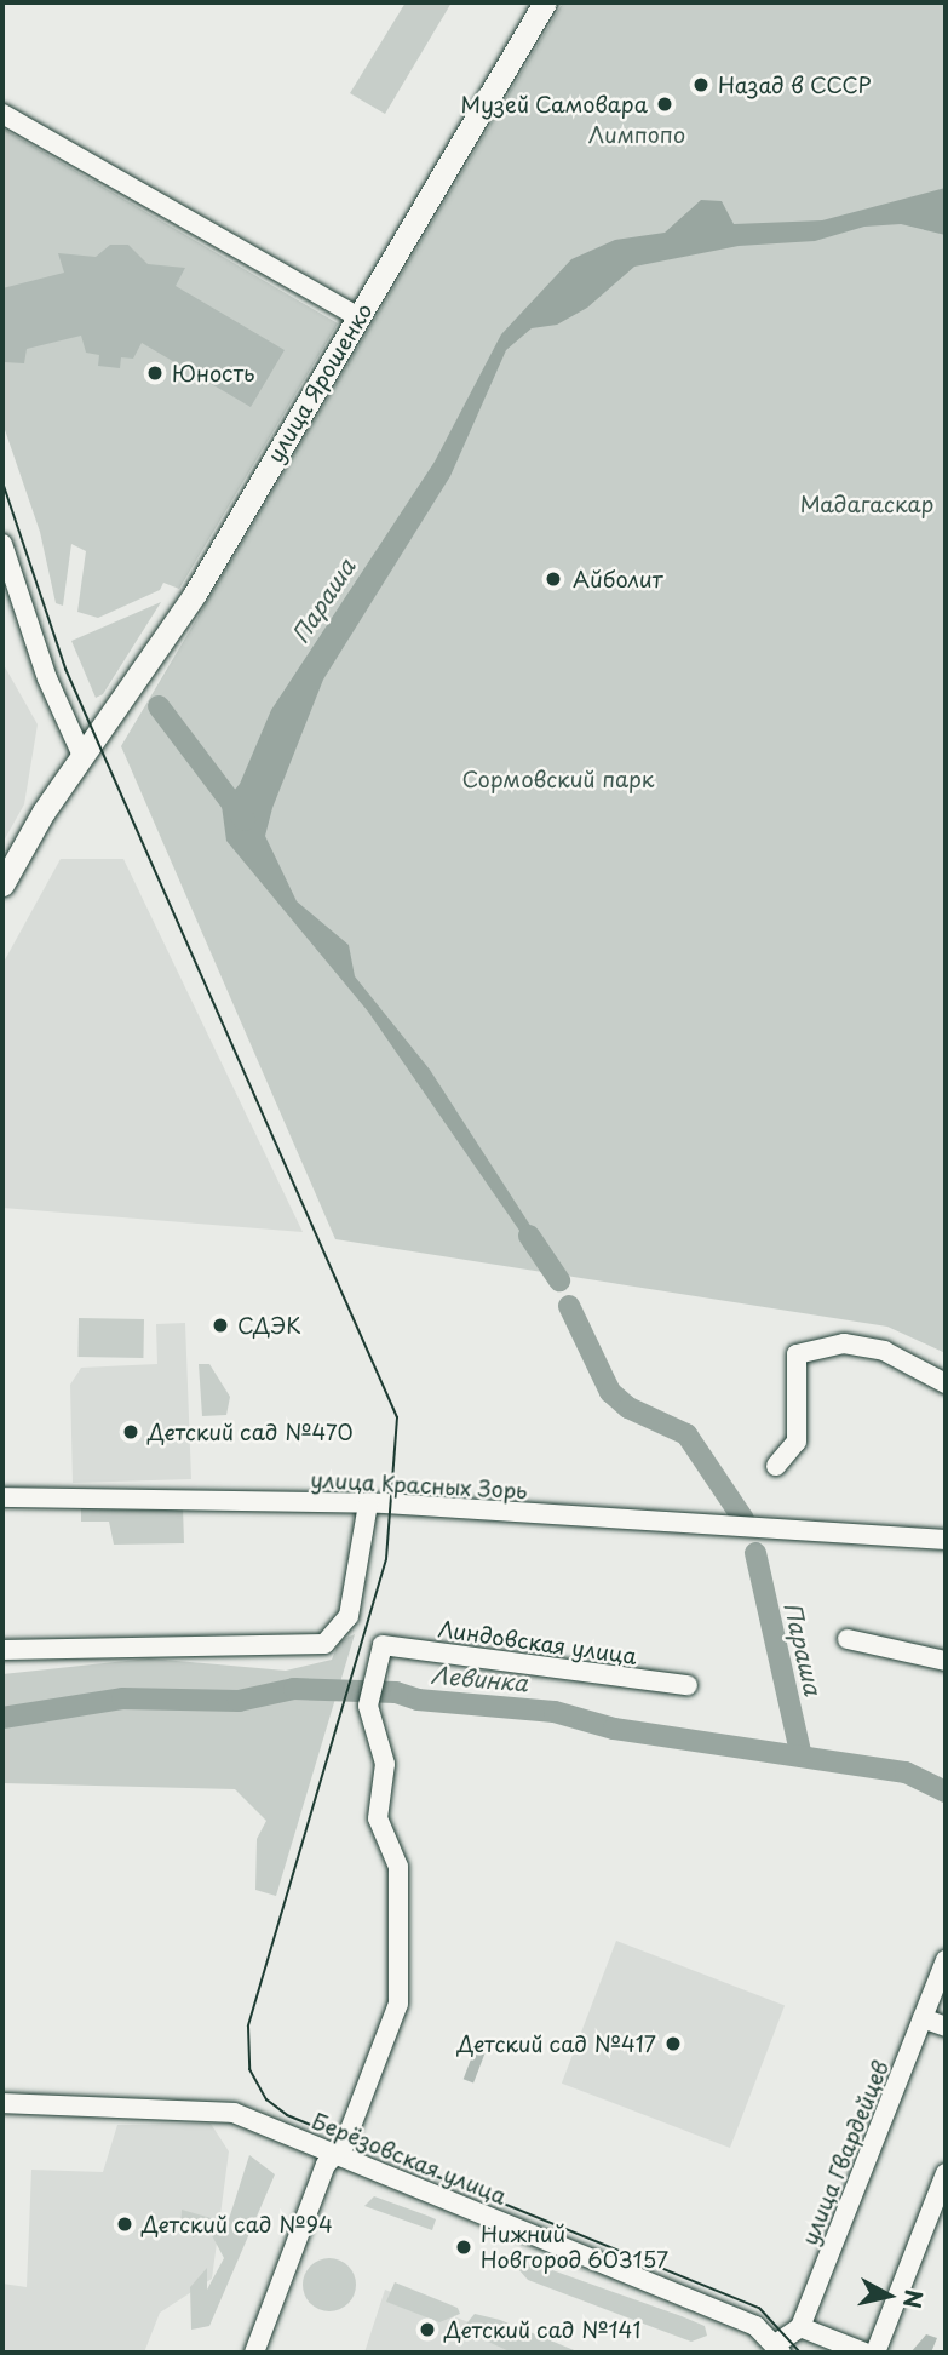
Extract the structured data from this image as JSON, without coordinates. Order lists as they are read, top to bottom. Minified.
{"streets":{"main road":["улица Ярошенко"],"street":["улица Красных Зорь","Линдовская улица","улица Гвардейцев","Берёзовская улица"]},"crossings":[["Линдовская улица","Берёзовская улица"]],"water":["Параша","Левинка"],"parks":["Лимпопо","Мадагаскар","Сормовский парк"],"places":["Назад в СССР","Музей Самовара","Юность","Айболит","СДЭК","Детский сад №470","Детский сад №417","Детский сад №94","Нижний Новгород 603157","Детский сад №141"],"north":"right"}
